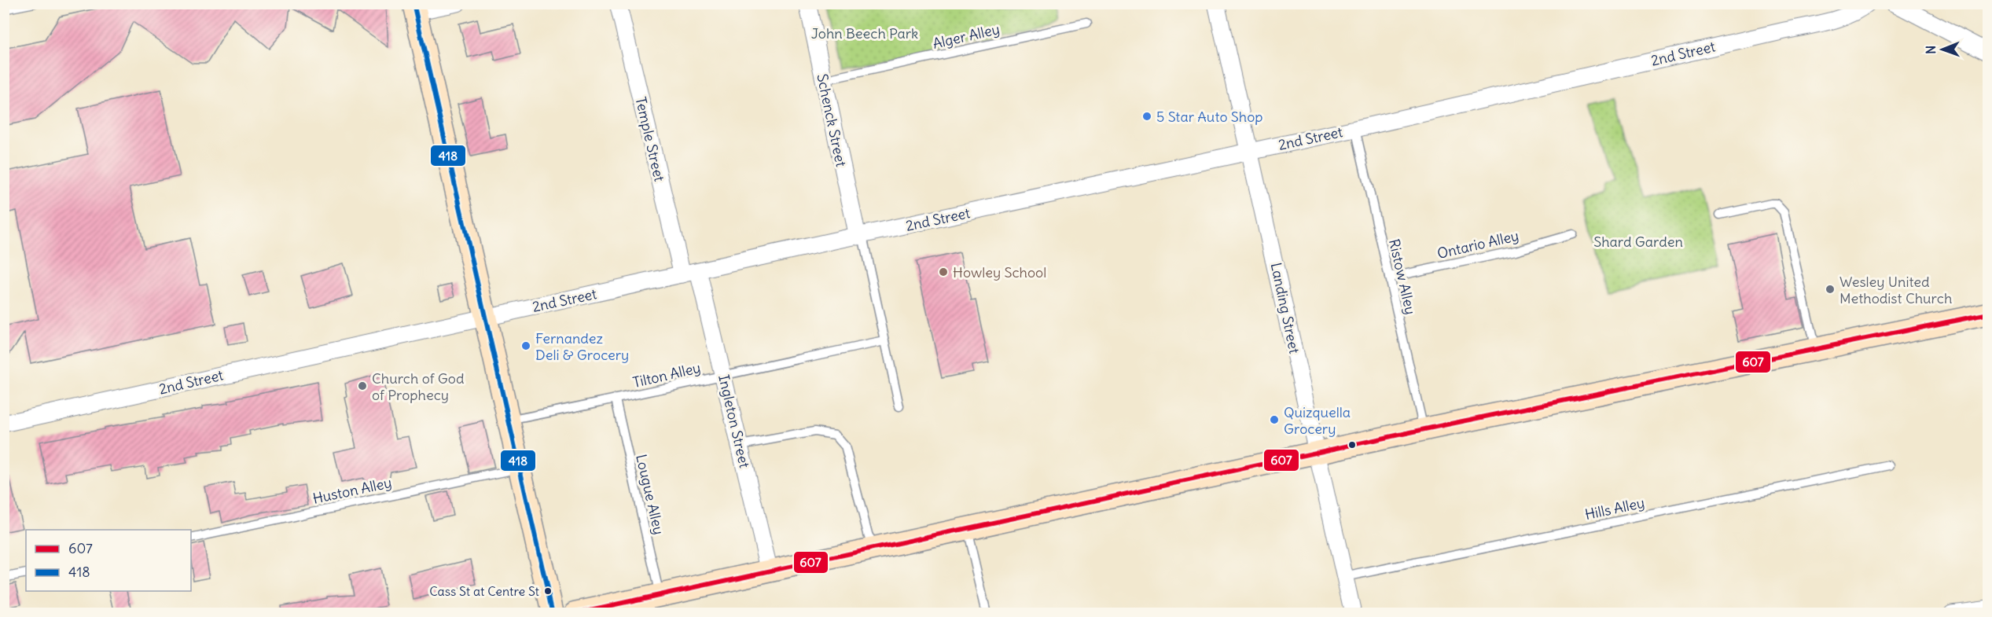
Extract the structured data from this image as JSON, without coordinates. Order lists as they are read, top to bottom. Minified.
{"streets":{"street":["2nd Street","Schenck Street","Temple Street","Landing Street","Ingleton Street"],"lane":["Alger Alley","Ontario Alley","Ristow Alley","Tilton Alley","Huston Alley","Lougue Alley","Hills Alley"]},"crossings":[["Alger Alley","Schenck Street"],["2nd Street","Schenck Street"],["2nd Street","Temple Street"],["2nd Street","Ristow Alley"],["2nd Street","Landing Street"],["2nd Street","Ingleton Street"],["Schenck Street","Tilton Alley"],["Temple Street","Ingleton Street"],["Ontario Alley","Ristow Alley"],["Landing Street","Hills Alley"],["Tilton Alley","Ingleton Street"],["Tilton Alley","Lougue Alley"]],"parks":["John Beech Park","Shard Garden"],"places":["5 Star Auto Shop","Howley School","Wesley United Methodist Church","Fernandez Deli & Grocery","Church of God of Prophecy","Quizquella Grocery","Cass St at Centre St"],"lines":["transit line 418","transit line 607"],"legend":["607","418"],"north":"left"}
